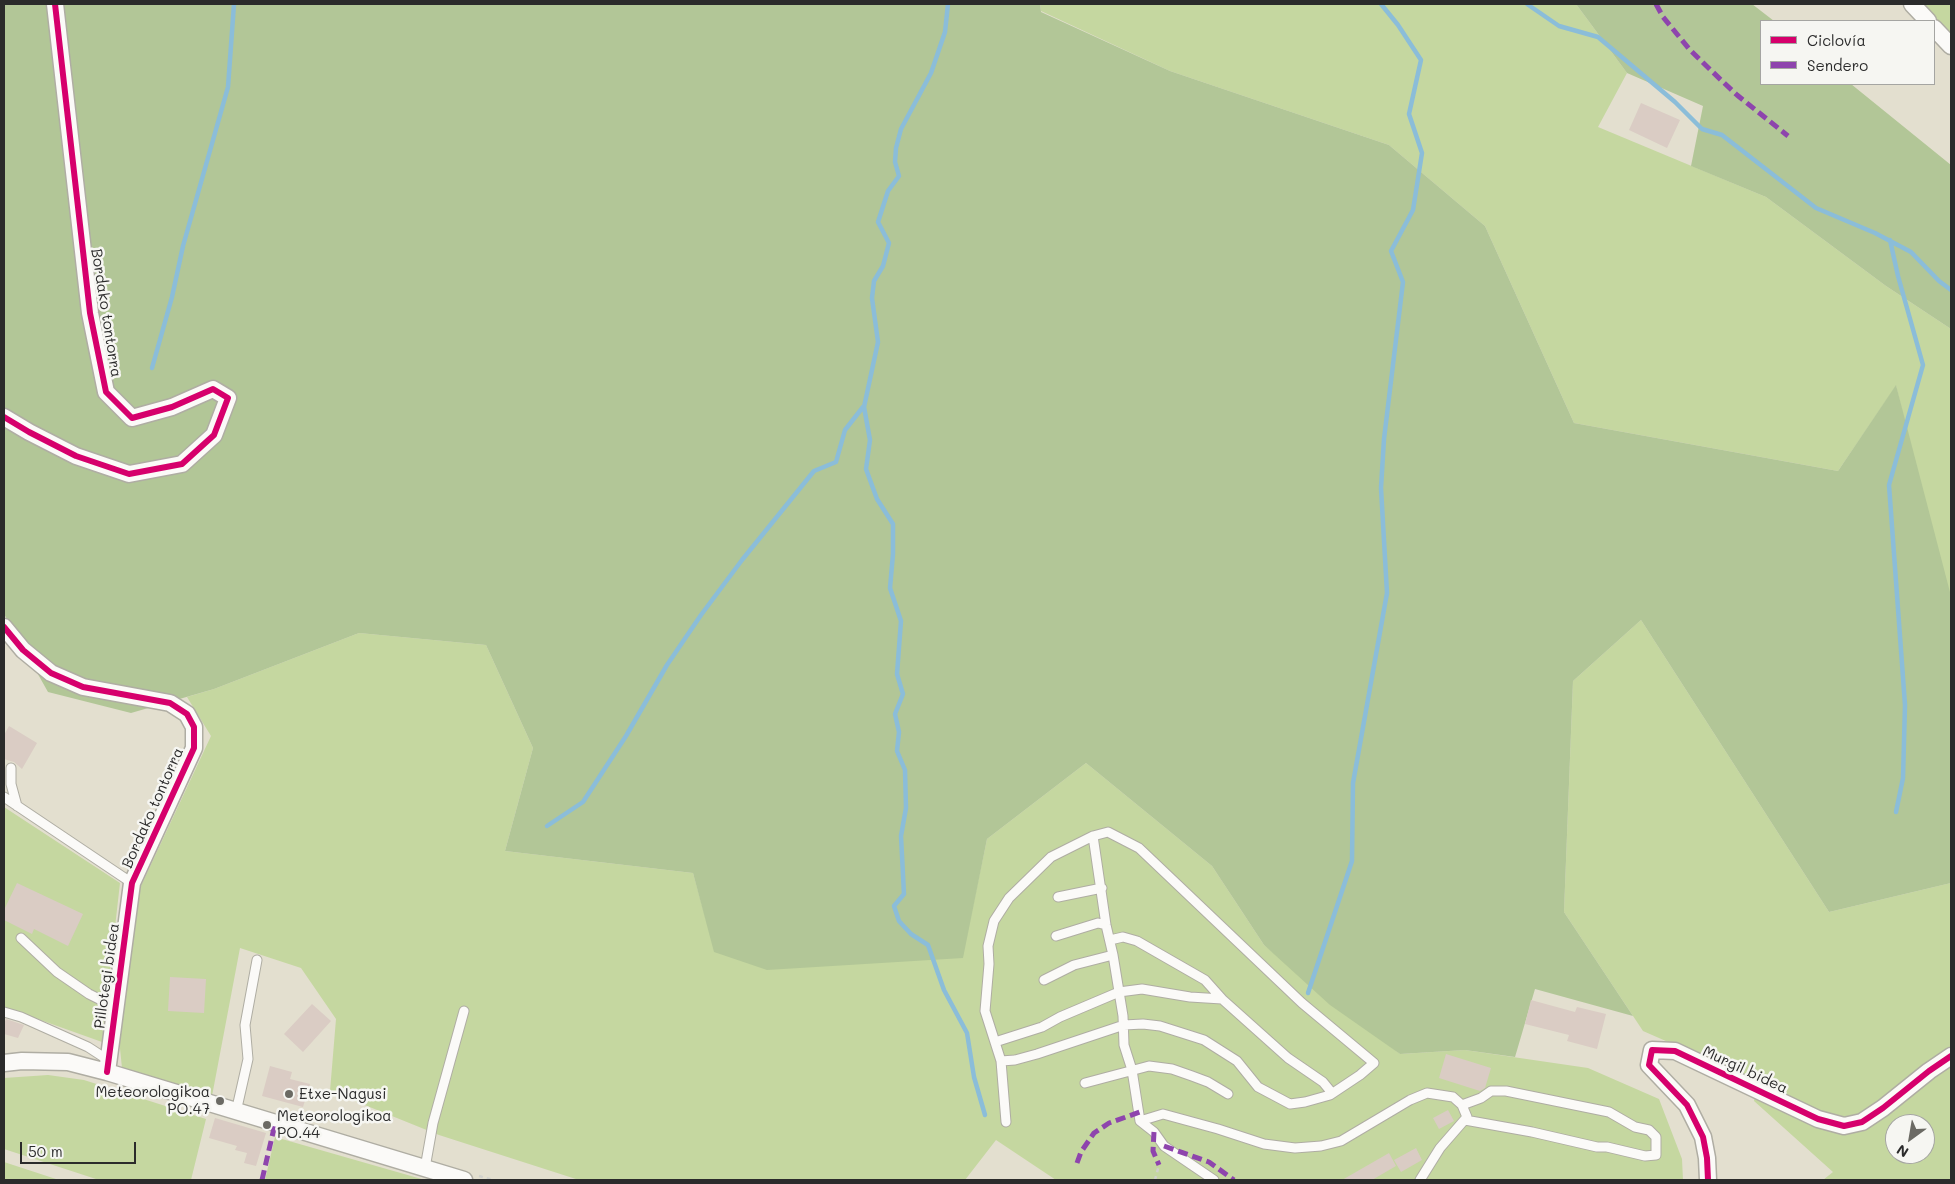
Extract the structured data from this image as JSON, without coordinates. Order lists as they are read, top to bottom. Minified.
{"streets":{"street":["Bordako tontorra","Pillotegi bidea","Murgil bidea"]},"crossings":[["Bordako tontorra","Pillotegi bidea"]],"places":["Etxe-Nagusi","Meteorologikoa PO.47","Meteorologikoa PO.44"],"legend":["Ciclovía","Sendero"],"scale_bar":"50 m","north":"bottom left"}
